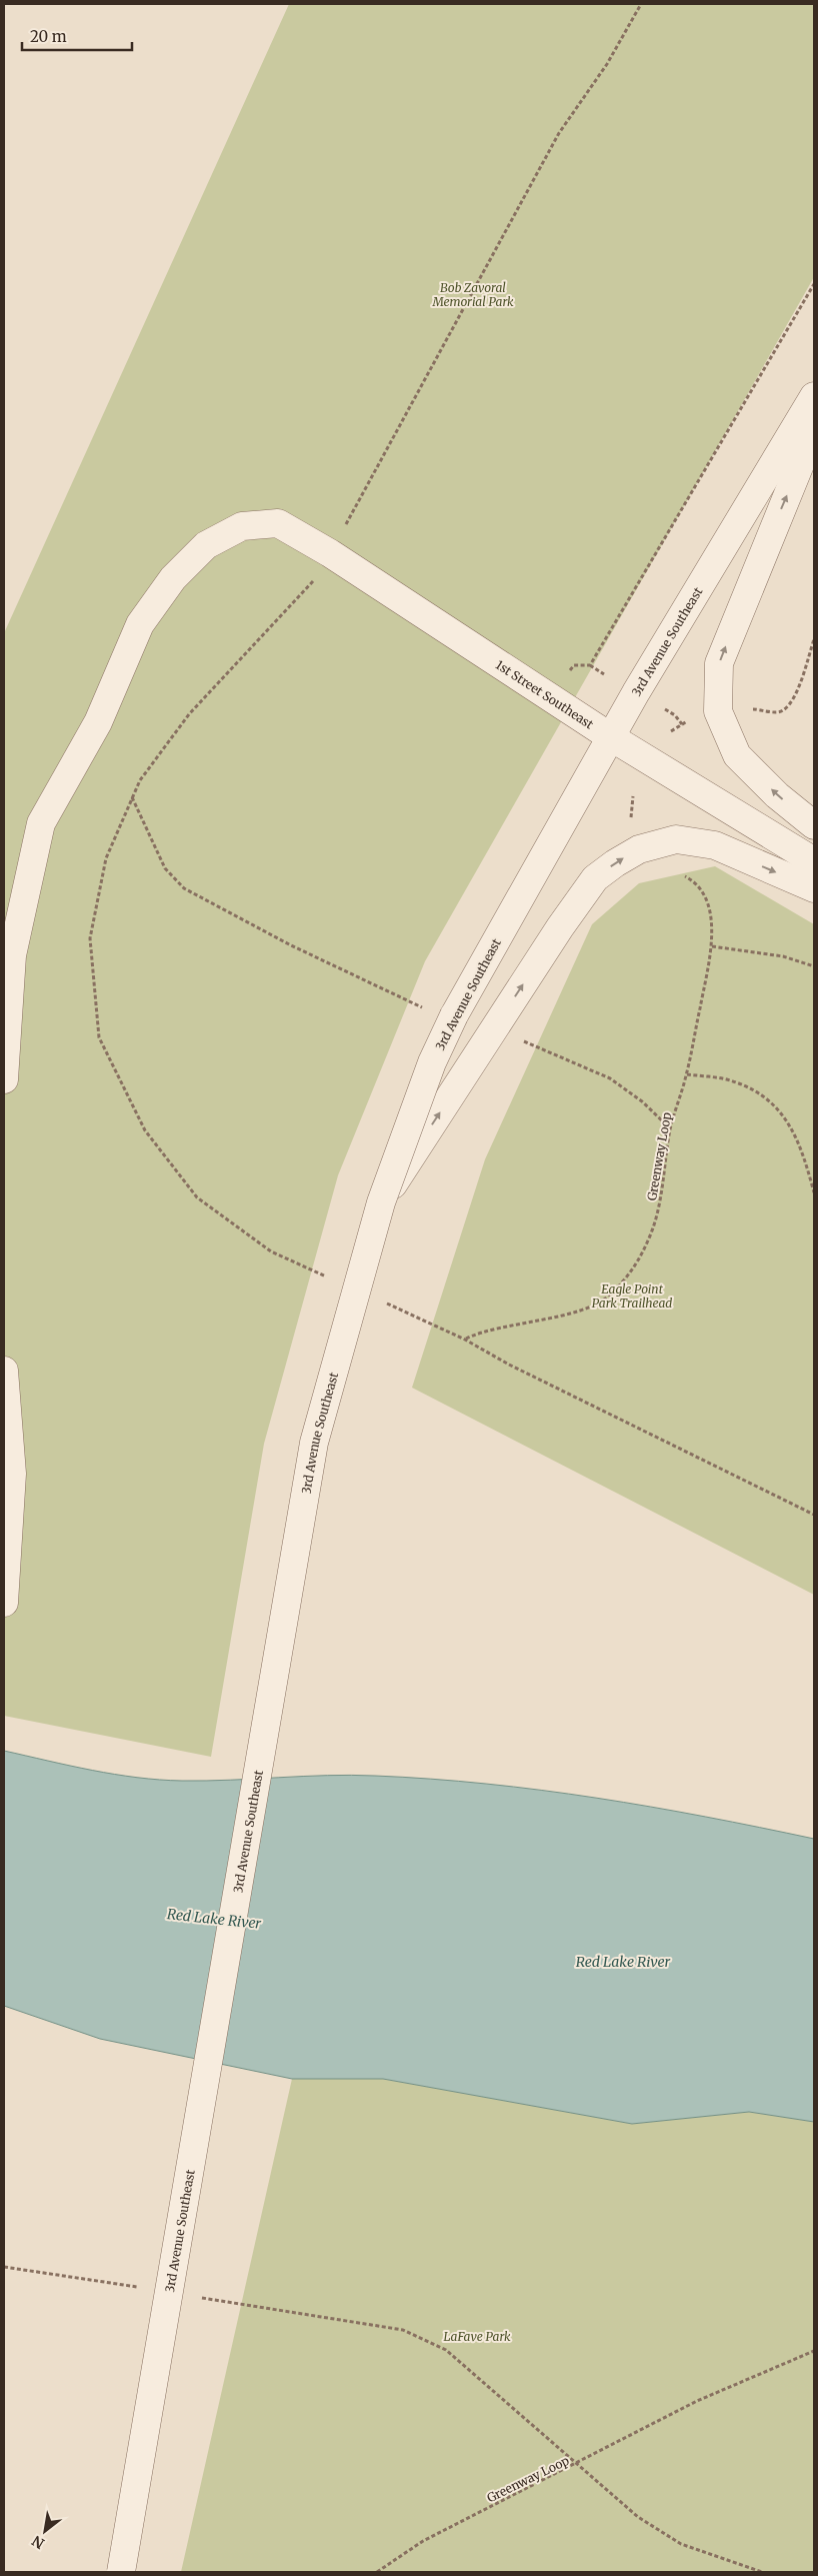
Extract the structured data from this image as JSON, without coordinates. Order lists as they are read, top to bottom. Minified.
{"streets":{"street":["3rd Avenue Southeast","1st Street Southeast"],"path":["Greenway Loop"]},"crossings":[["3rd Avenue Southeast","1st Street Southeast"]],"water":["Red Lake River"],"parks":["Bob Zavoral Memorial Park","Eagle Point Park Trailhead","LaFave Park"],"scale_bar":"20 m","north":"bottom left"}
